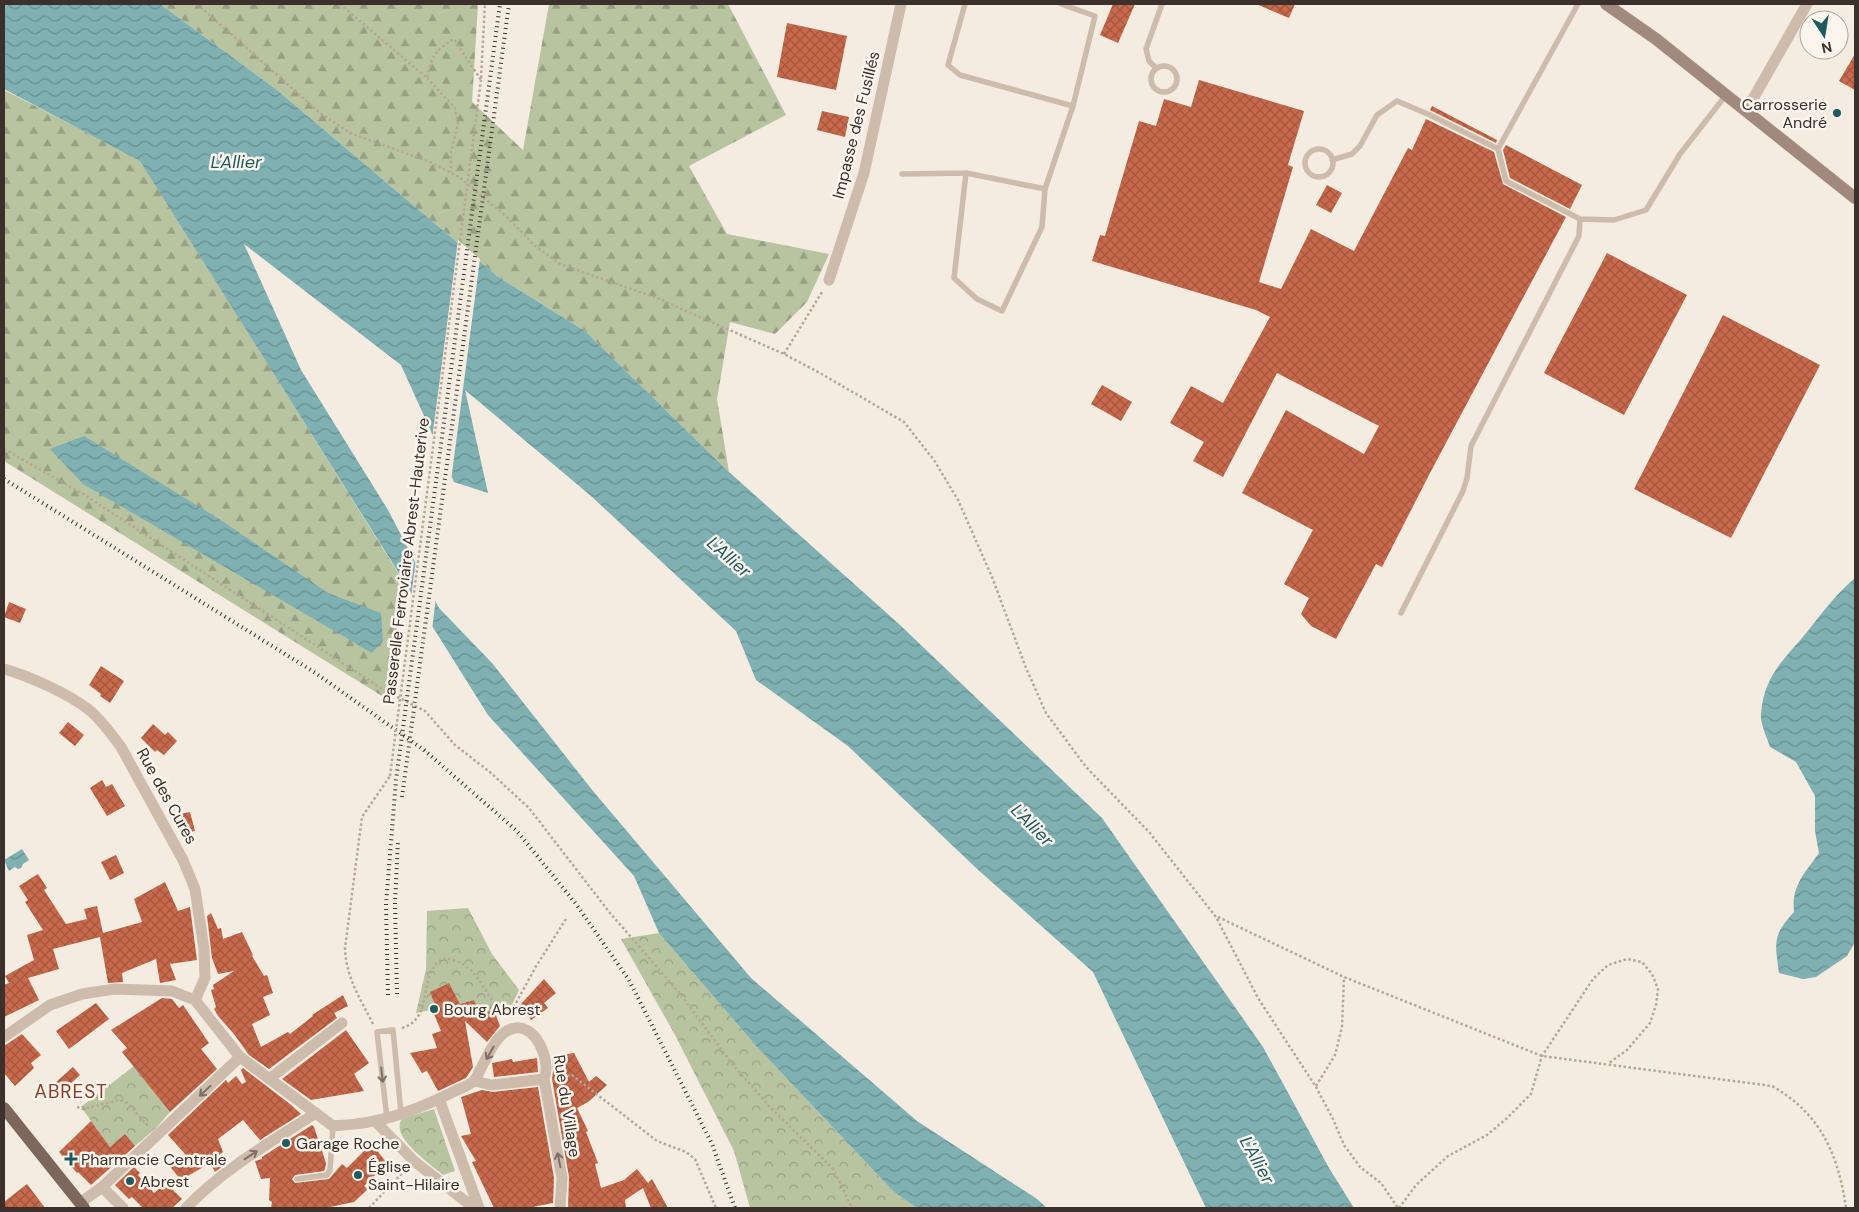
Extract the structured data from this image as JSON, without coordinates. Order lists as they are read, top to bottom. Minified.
{"streets":{"street":["Impasse des Fusillés","Rue des Cures","Rue du Village"],"path":["Passerelle Ferroviaire Abrest-Hauterive"]},"districts":["ABREST"],"water":["L'Allier"],"places":{"other":["Carrosserie André","Bourg Abrest","Garage Roche","Église Saint-Hilaire","Abrest"],"health":["Pharmacie Centrale"]},"north":"bottom"}
